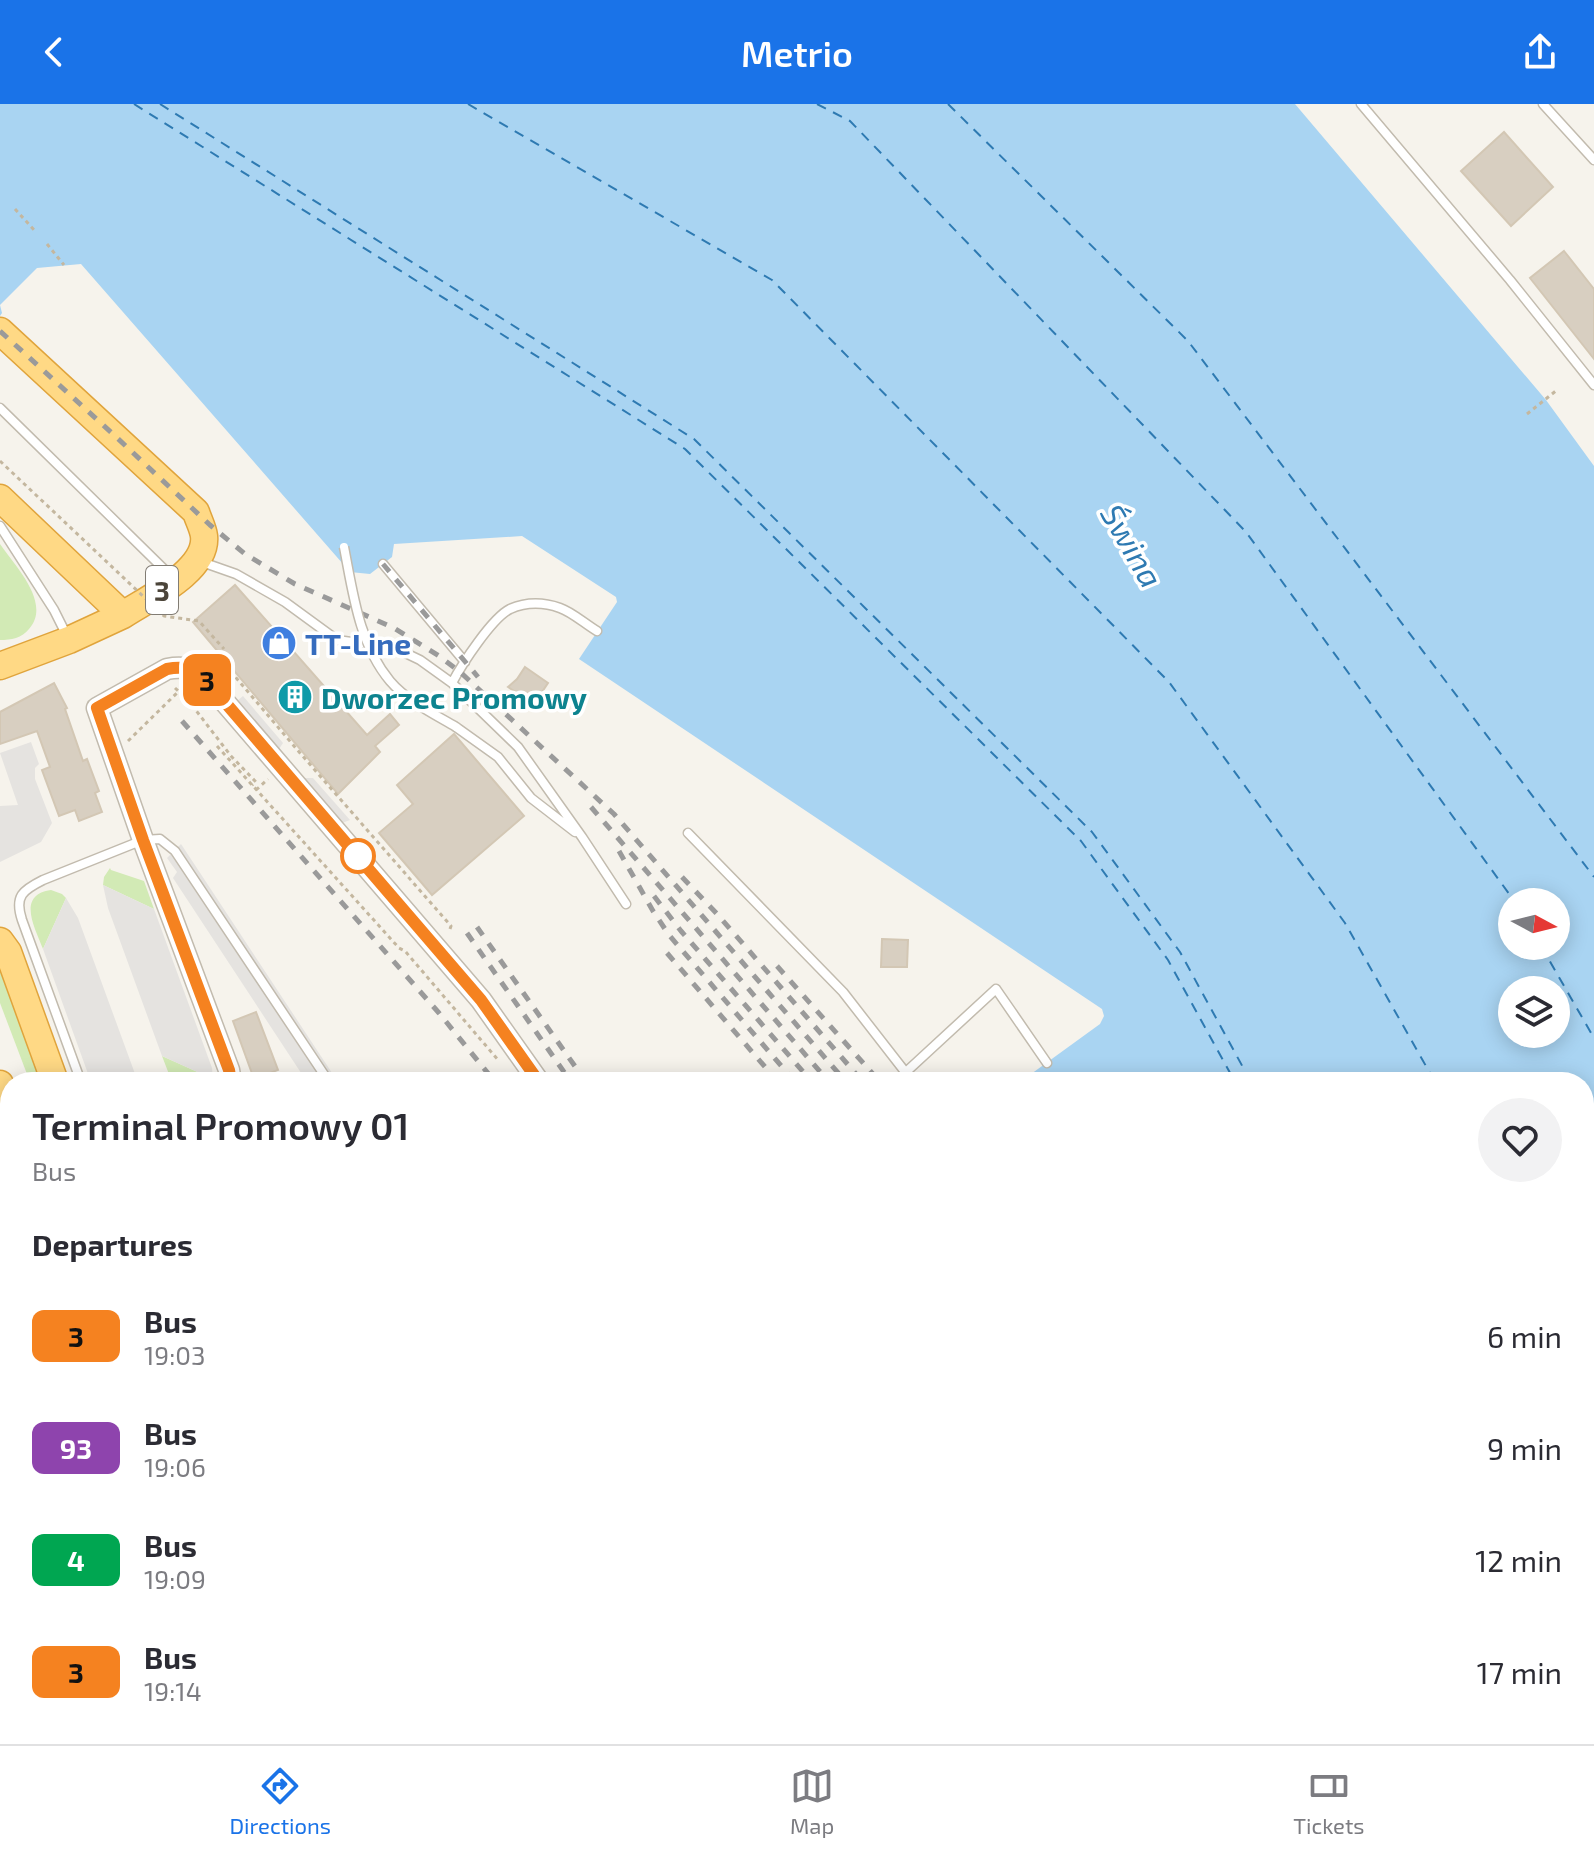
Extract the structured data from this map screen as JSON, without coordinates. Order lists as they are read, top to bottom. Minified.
{"streets":{"highway":["3"]},"water":["Świna"],"places":{"shop":["TT-Line"],"building":["Dworzec Promowy"]},"lines":["bus line 3"],"north":"right","page":{"header":"Metrio","on_map":"3","heading":[["Terminal Promowy 01","Bus"],"Departures"],"list":[{"mark":"3","name":"Bus","note":"19:03","value":"6 min"},{"mark":"93","name":"Bus","note":"19:06","value":"9 min"},{"mark":"4","name":"Bus","note":"19:09","value":"12 min"},{"mark":"3","name":"Bus","note":"19:14","value":"17 min"}],"tabs":["Directions","Map","Tickets"]}}
